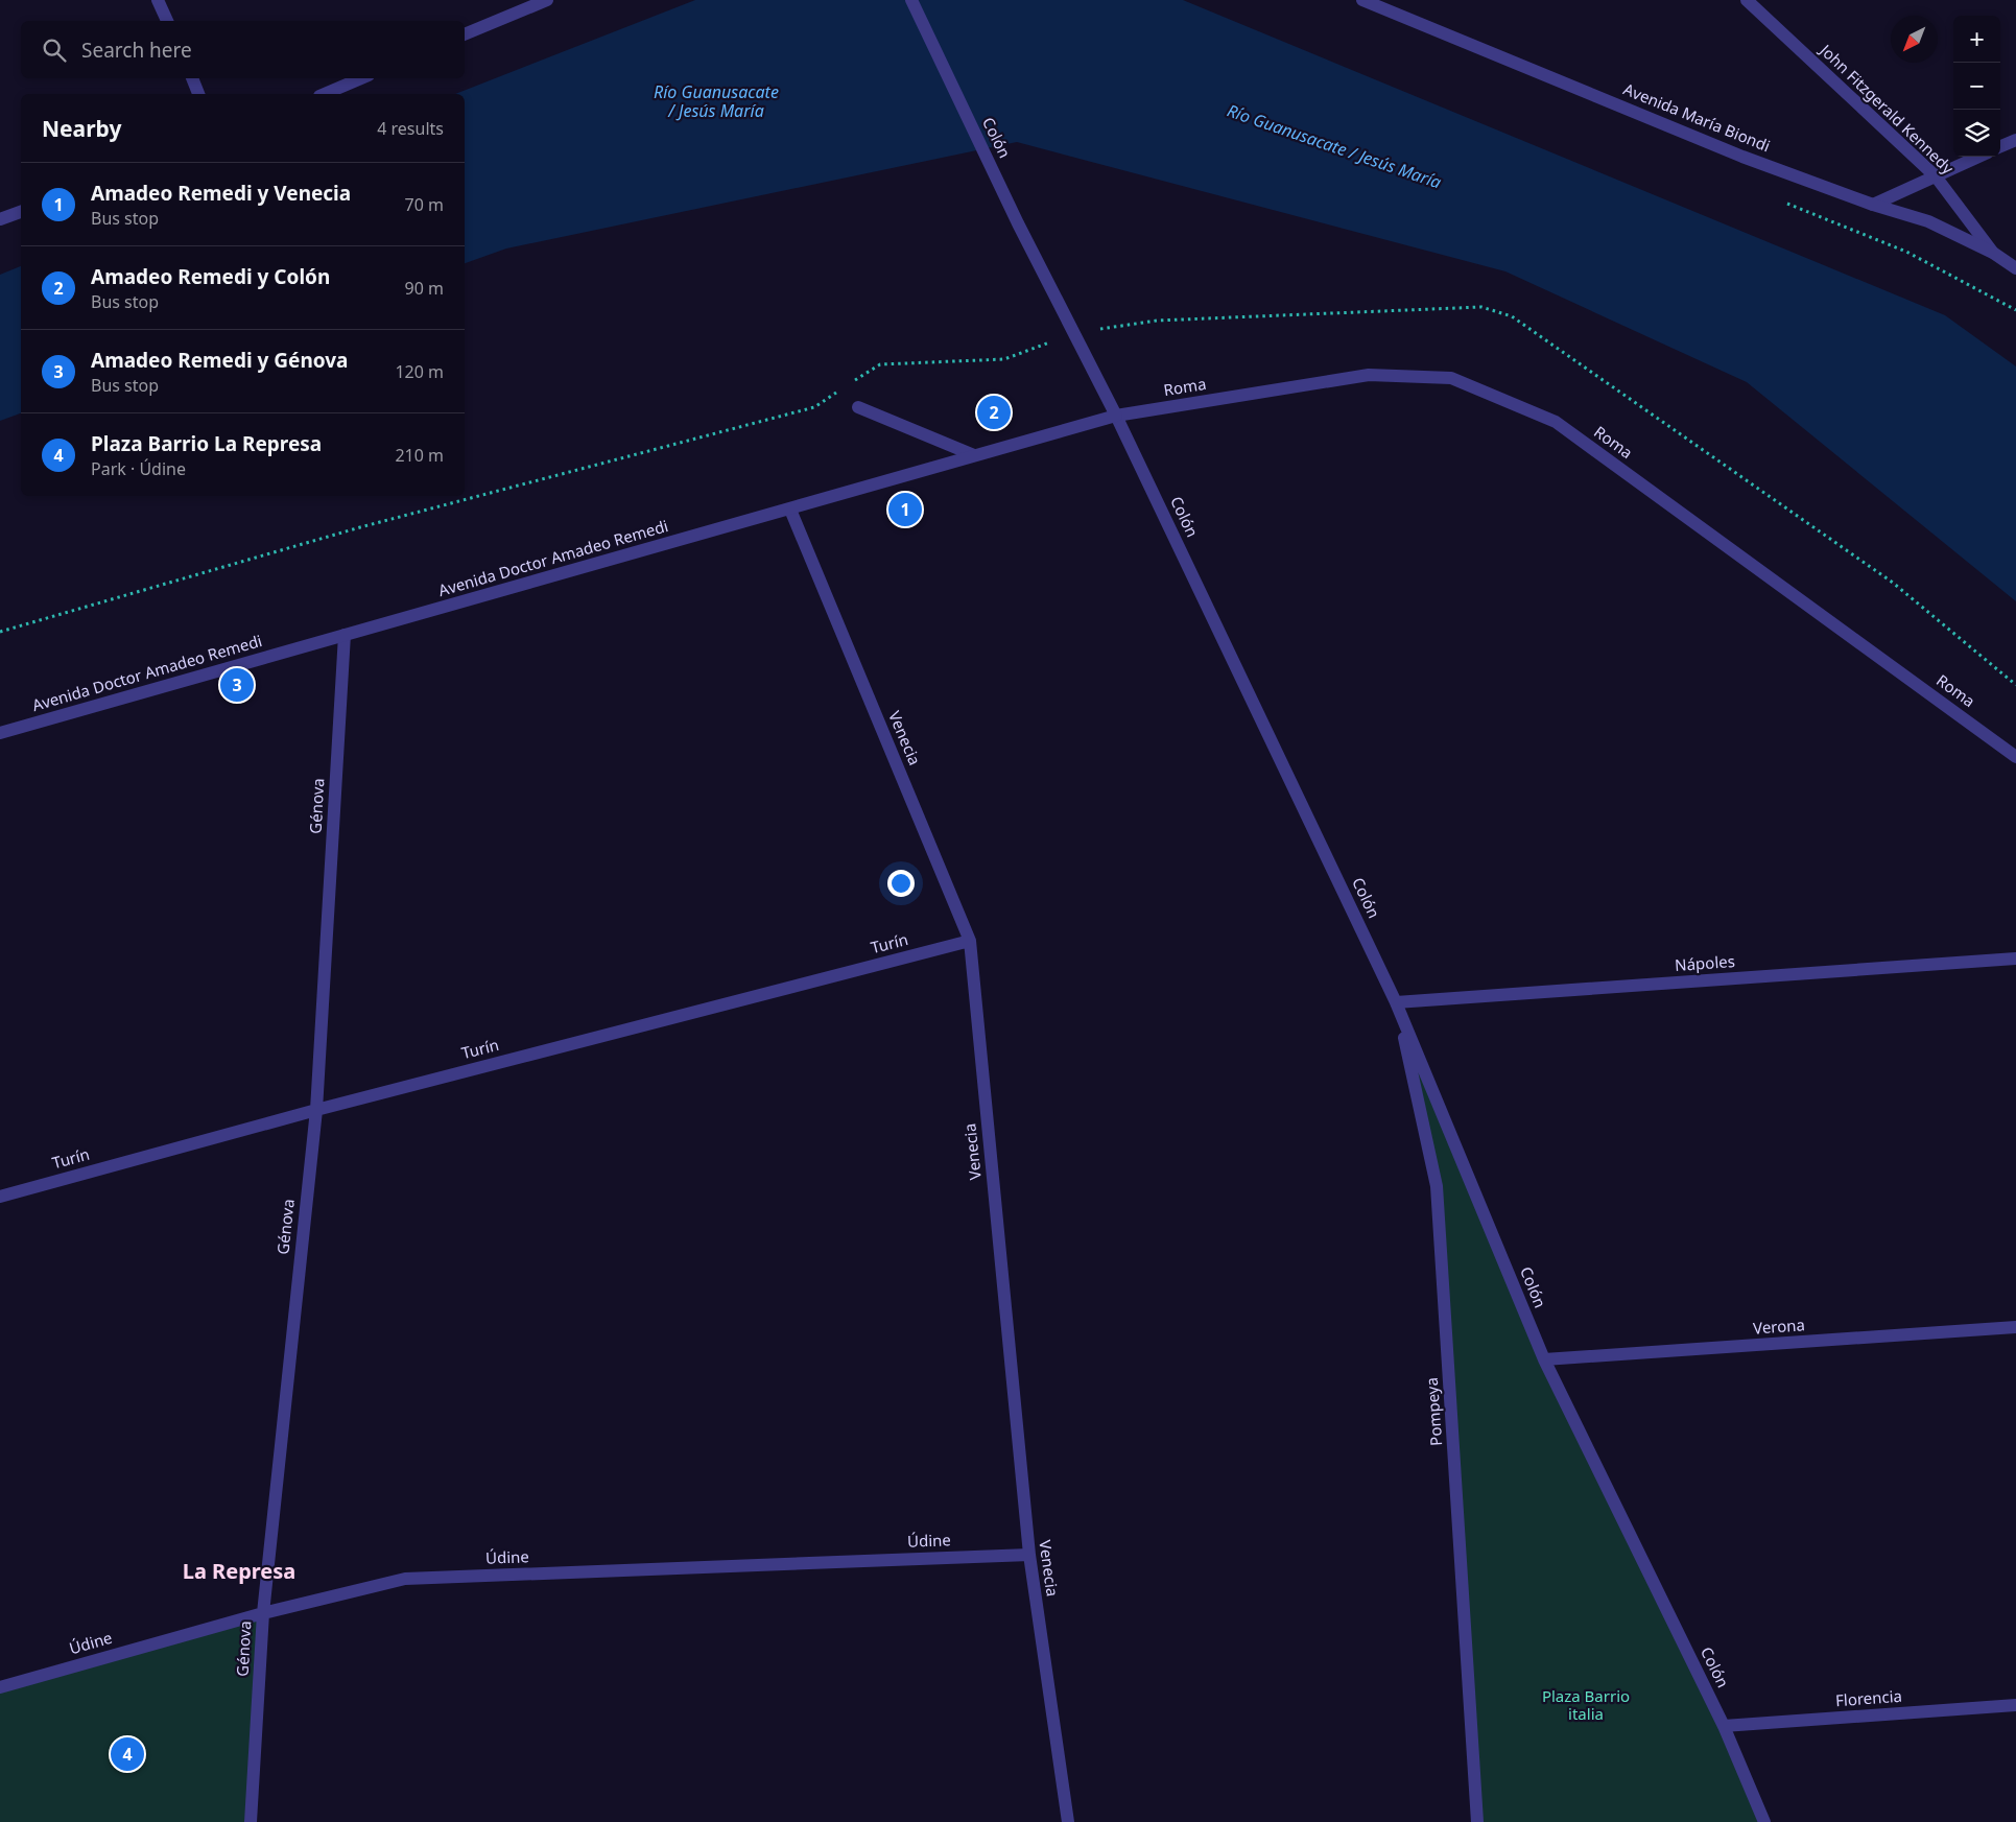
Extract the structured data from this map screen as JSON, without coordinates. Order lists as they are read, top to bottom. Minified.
{"streets":{"street":["John Fitzgerald Kennedy","Avenida María Biondi","Colón","Roma","Avenida Doctor Amadeo Remedi","Venecia","Génova","Turín","Nápoles","Verona","Pompeya","Údine","Florencia"]},"crossings":[["John Fitzgerald Kennedy","Avenida María Biondi"],["Colón","Roma"],["Colón","Avenida Doctor Amadeo Remedi"],["Colón","Nápoles"],["Colón","Verona"],["Colón","Pompeya"],["Colón","Florencia"],["Roma","Avenida Doctor Amadeo Remedi"],["Avenida Doctor Amadeo Remedi","Venecia"],["Avenida Doctor Amadeo Remedi","Génova"],["Venecia","Turín"],["Venecia","Údine"],["Génova","Turín"],["Génova","Údine"],["Nápoles","Pompeya"]],"districts":["La Represa"],"water":["Río Guanusacate / Jesús María"],"parks":["Plaza Barrio italia"],"north":"bottom left","page":{"map_buttons":["+","−"],"search":"Search here","heading":["Nearby","4 results"],"list":[{"mark":"1","name":"Amadeo Remedi y Venecia","note":"Bus stop","value":"70 m"},{"mark":"2","name":"Amadeo Remedi y Colón","note":"Bus stop","value":"90 m"},{"mark":"3","name":"Amadeo Remedi y Génova","note":"Bus stop","value":"120 m"},{"mark":"4","name":"Plaza Barrio La Represa","note":"Park · Údine","value":"210 m"}],"pins":["2","1","3","4"]}}
